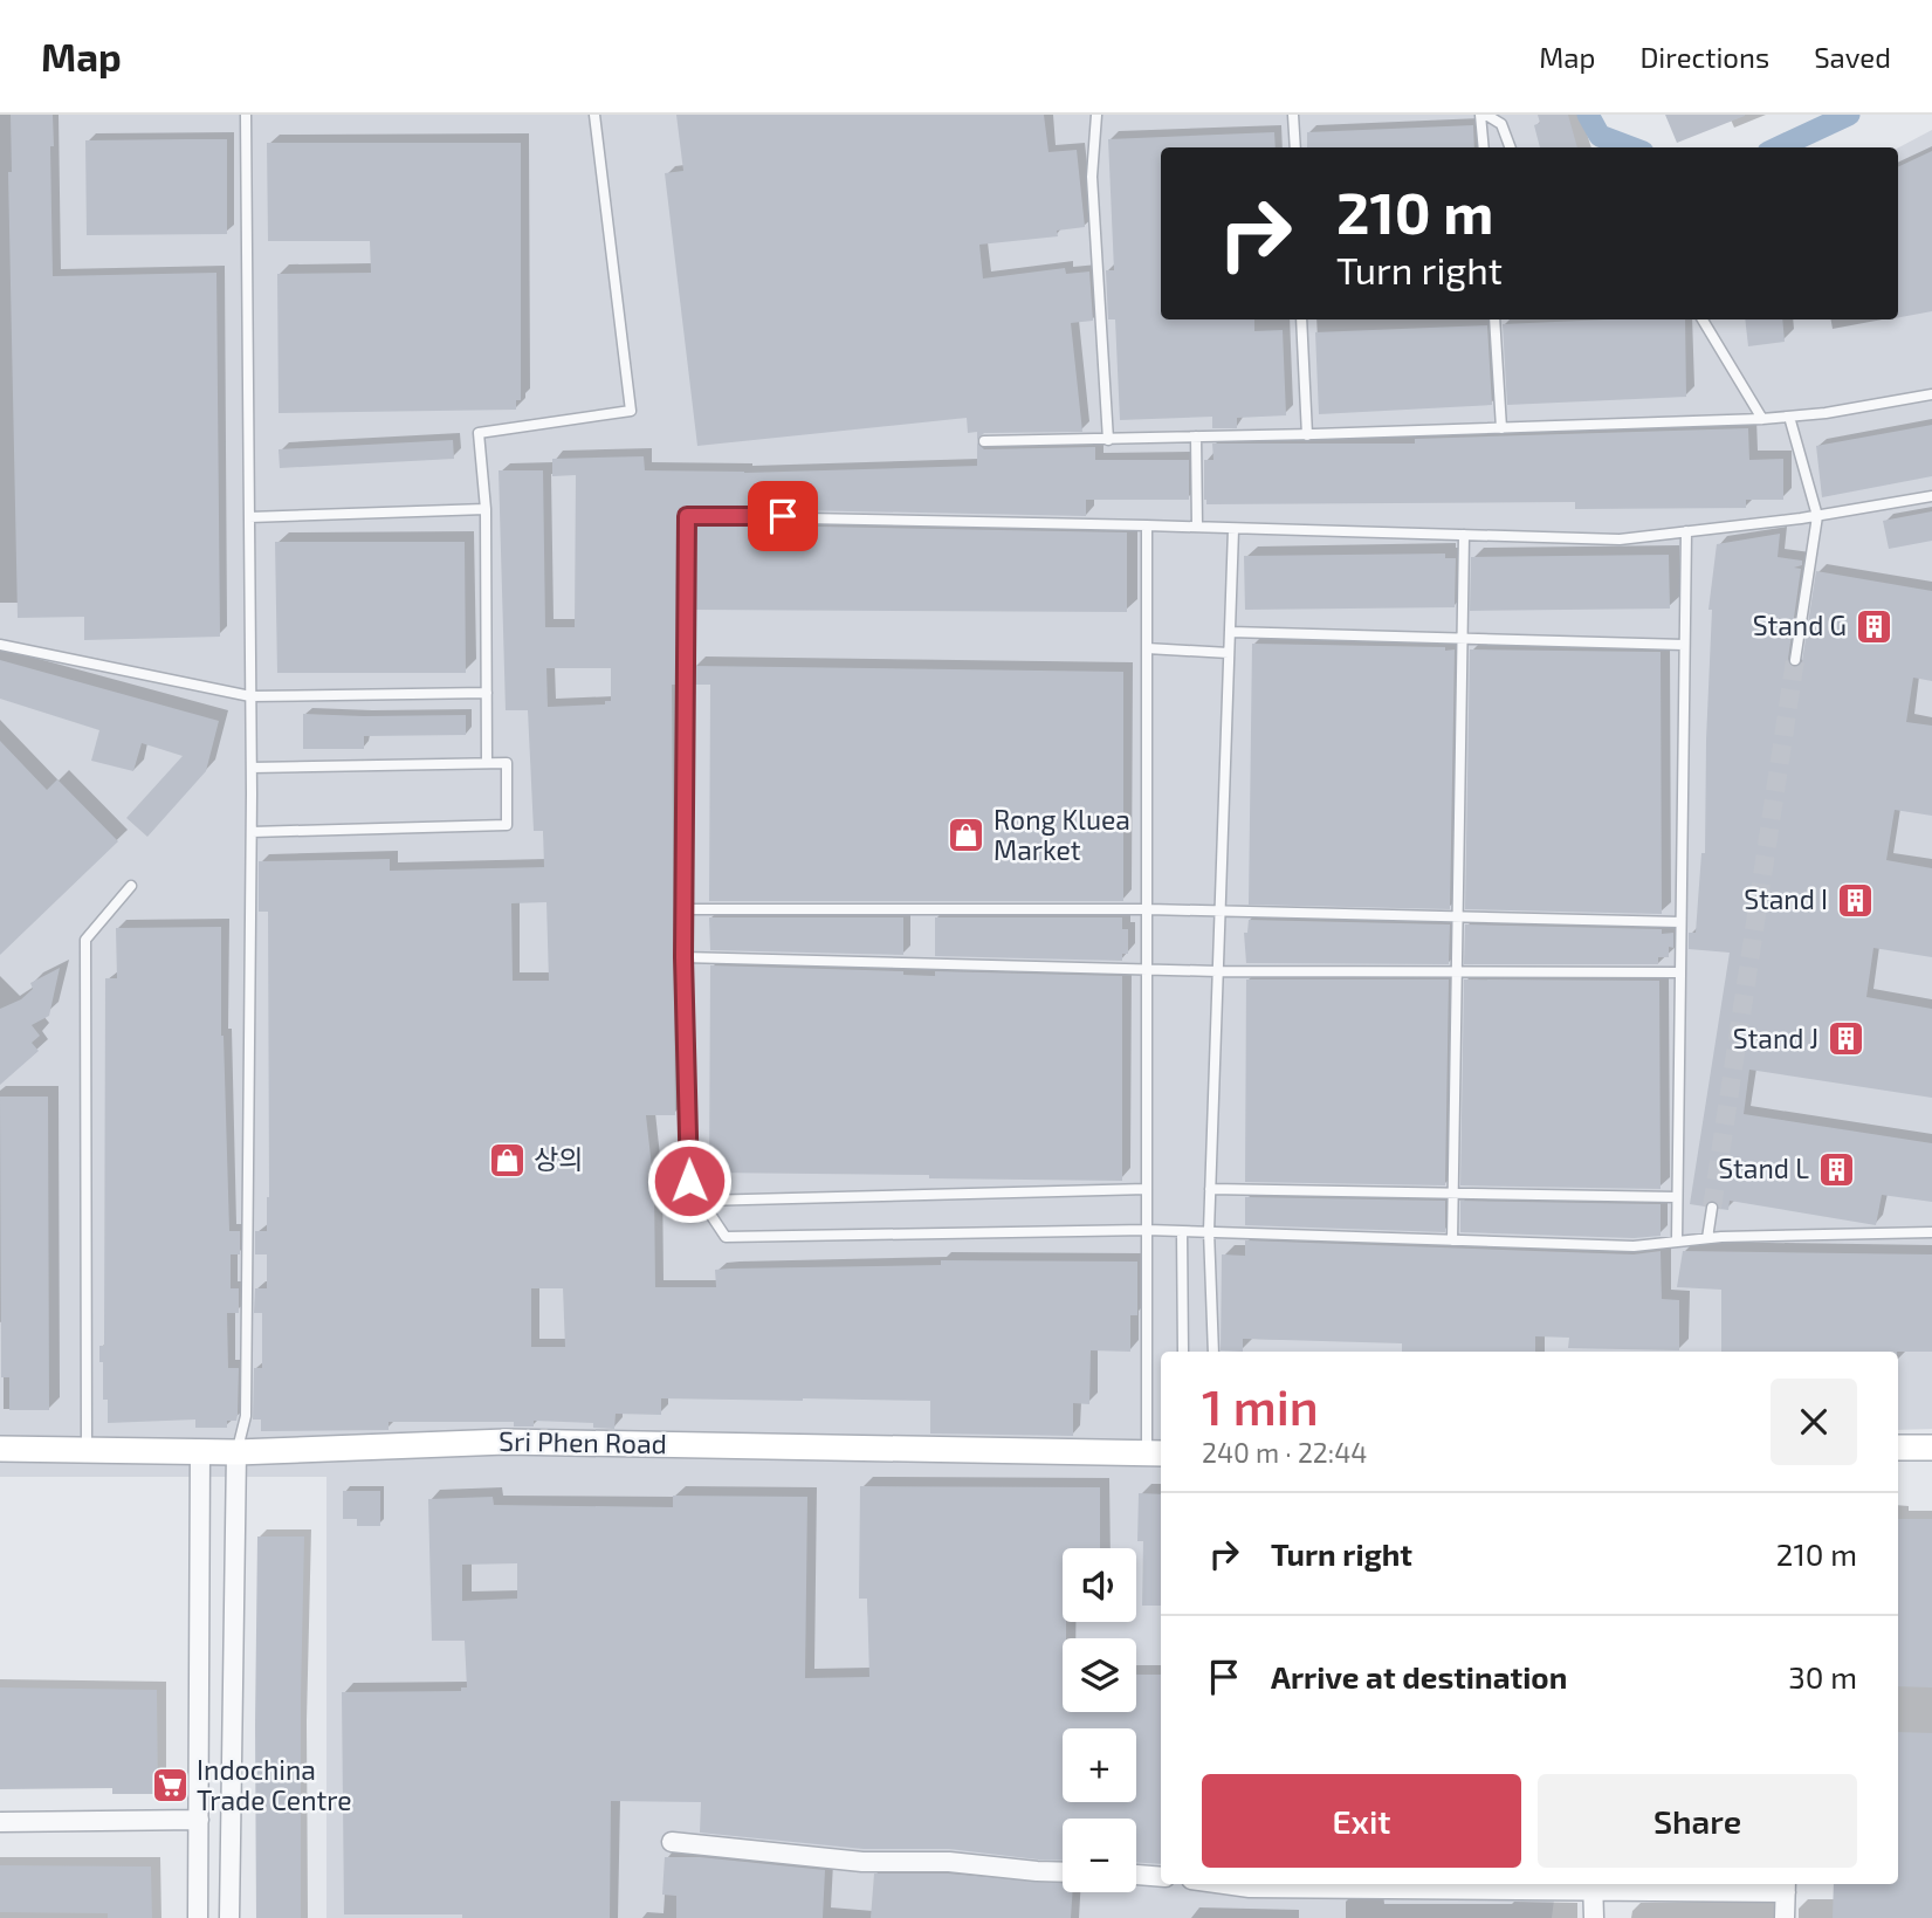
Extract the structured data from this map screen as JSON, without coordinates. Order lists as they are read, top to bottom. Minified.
{"streets":{"main road":["Sri Phen Road"]},"places":{"building":["Stand G","Stand I","Stand J","Stand L"],"shop":["Rong Kluea Market","상의"],"supermarket":["Indochina Trade Centre"]},"page":{"header":"Map","nav":["Map","Directions","Saved"],"turn":["210 m","Turn right"],"heading":["1 min","240 m · 22:44"],"list":[{"name":"Turn right","value":"210 m"},{"name":"Arrive at destination","value":"30 m"}],"map_buttons":["+","−"],"buttons":["Exit","Share"]}}
